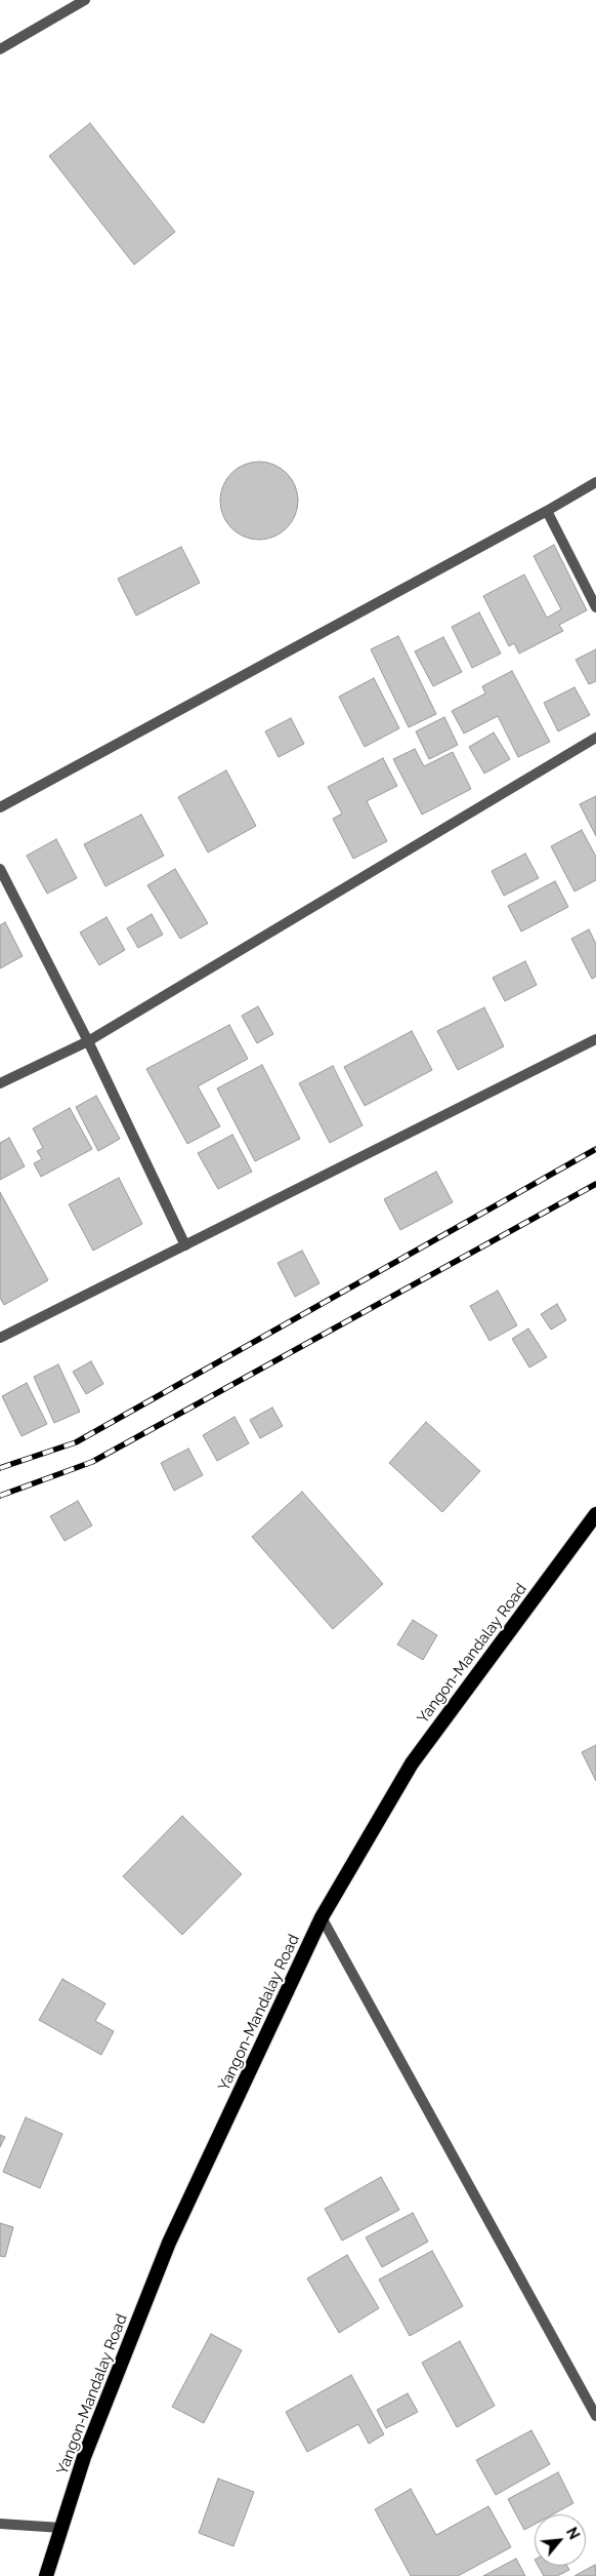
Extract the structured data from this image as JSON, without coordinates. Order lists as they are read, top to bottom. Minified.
{"streets":{"highway":["Yangon-Mandalay Road"]},"north":"top right"}
